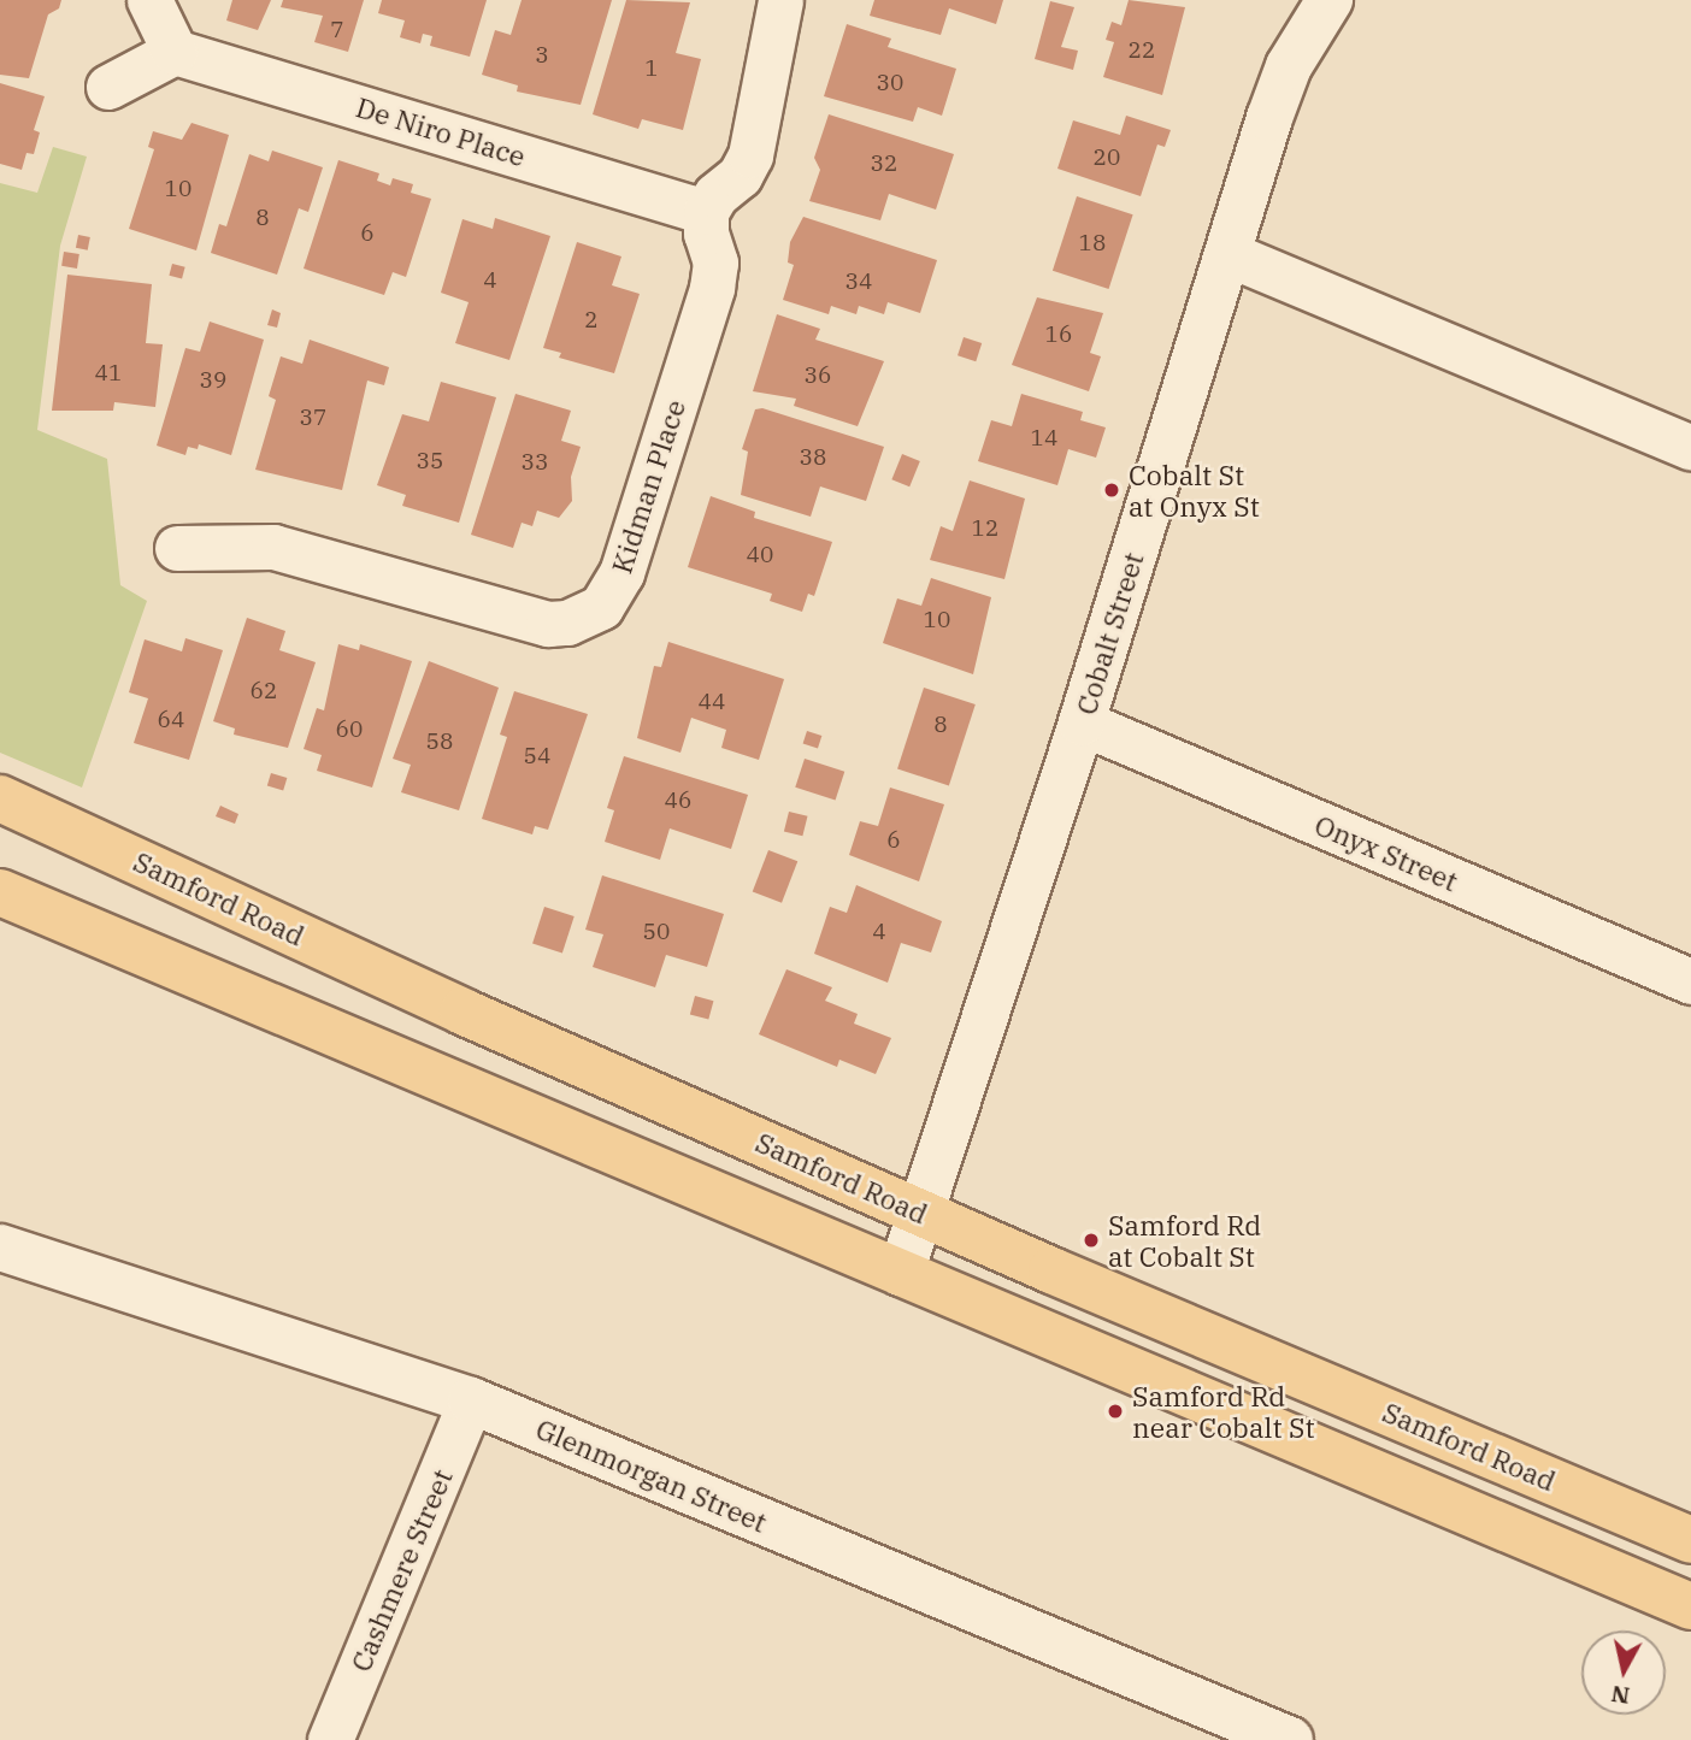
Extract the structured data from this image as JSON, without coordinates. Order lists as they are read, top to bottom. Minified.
{"streets":{"main road":["Samford Road"],"street":["De Niro Place","Kidman Place","Cobalt Street","Onyx Street","Glenmorgan Street","Cashmere Street"]},"crossings":[["De Niro Place","Kidman Place"],["Cobalt Street","Onyx Street"],["Cobalt Street","Samford Road"],["Glenmorgan Street","Cashmere Street"]],"places":["Cobalt St at Onyx St","Samford Rd at Cobalt St","Samford Rd near Cobalt St"],"house_numbers":["7","22","3","1","30","20","32","10","8","6","18","4","34","2","16","41","36","39","37","14","38","35","33","12","40","10","62","44","64","8","60","58","54","46","6","50","4"],"north":"bottom"}
